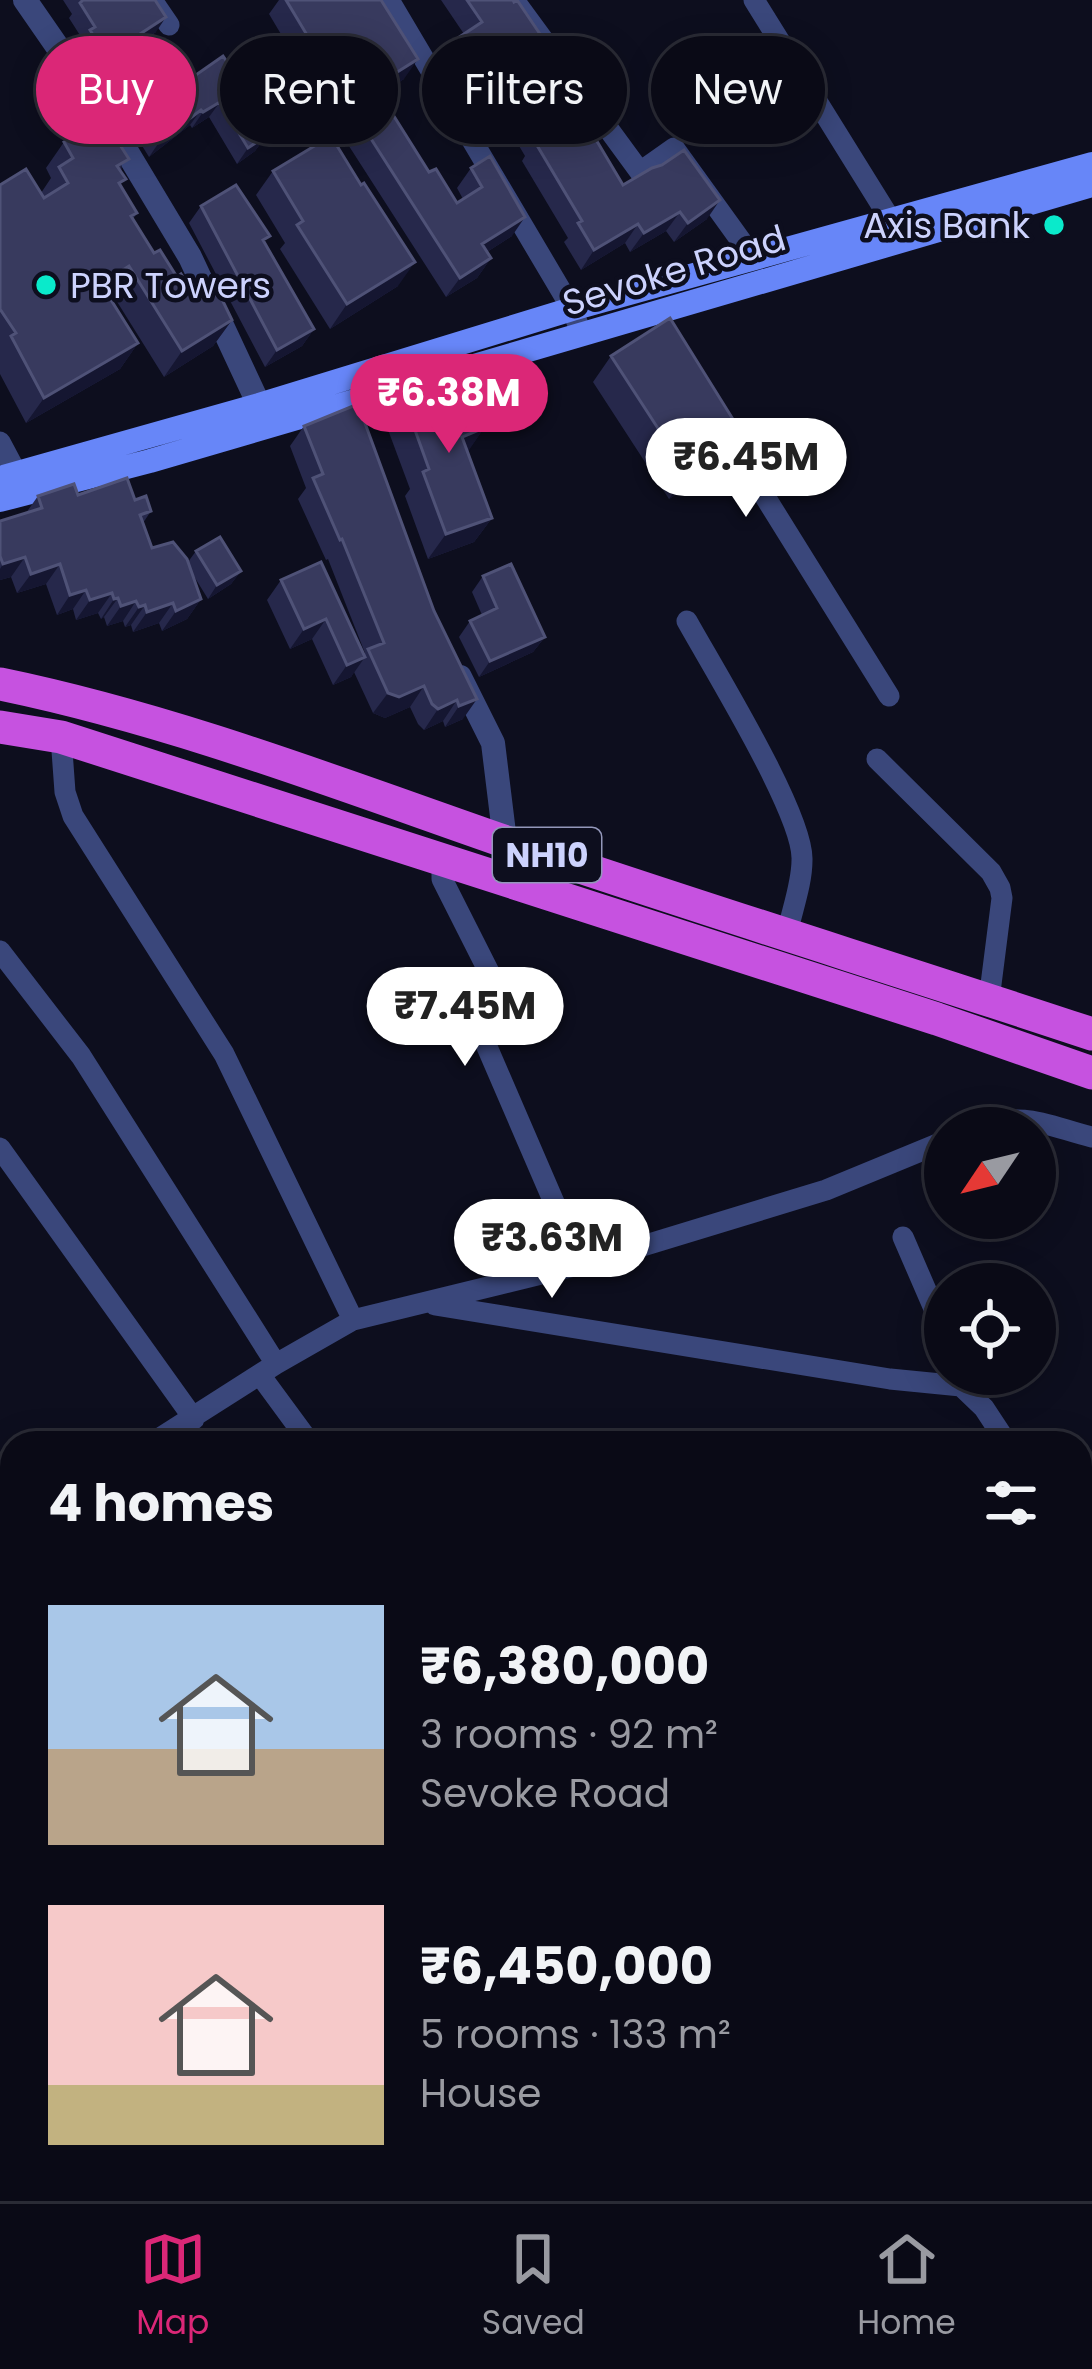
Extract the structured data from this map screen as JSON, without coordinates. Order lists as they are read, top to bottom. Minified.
{"streets":{"highway":["NH10"],"main road":["Sevoke Road"]},"places":["Axis Bank","PBR Towers"],"north":"bottom left","page":{"chip":["Buy","Rent","Filters","New"],"price":["₹6.38M","₹6.45M","₹7.45M","₹3.63M"],"heading":"4 homes","list":[{"name":"₹6,380,000","note":"3 rooms · 92 m² · Sevoke Road"},{"name":"₹6,450,000","note":"5 rooms · 133 m² · House"}],"tabs":["Map","Saved","Home"]}}
